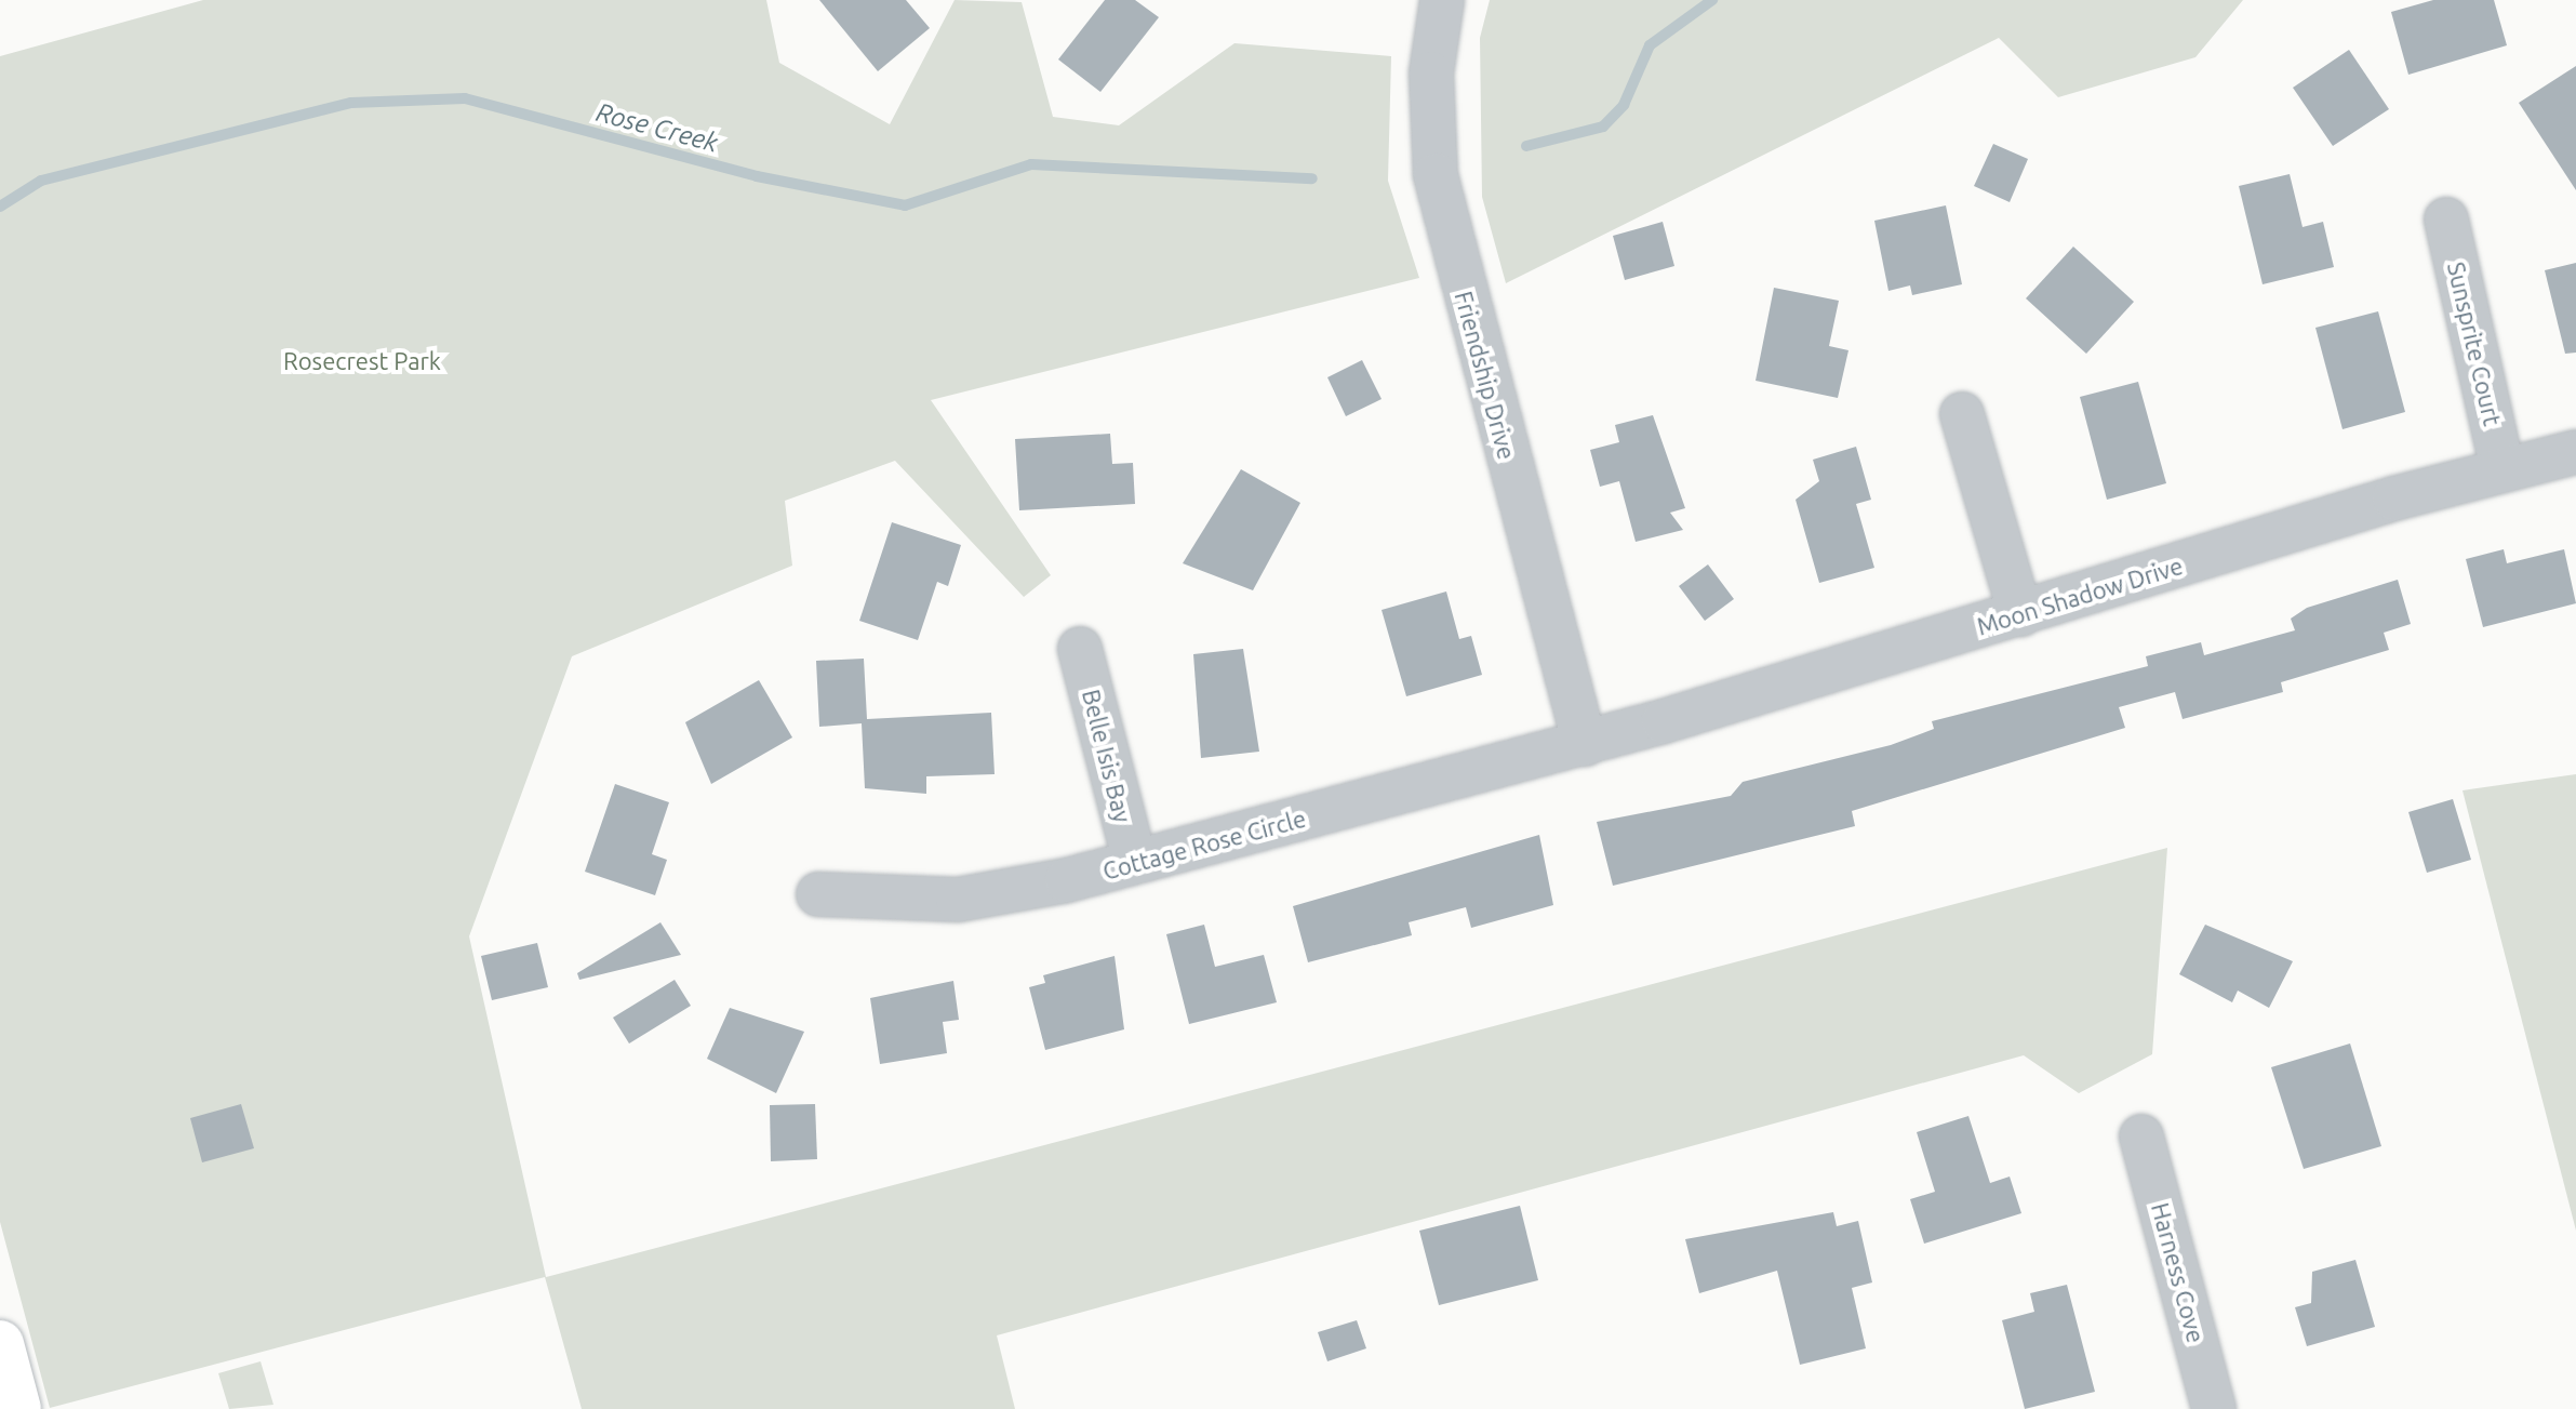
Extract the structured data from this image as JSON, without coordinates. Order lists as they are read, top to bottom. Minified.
{"streets":{"street":["Sunsprite Court","Friendship Drive","Moon Shadow Drive","Belle Isis Bay","Cottage Rose Circle","Harness Cove"]},"crossings":[["Sunsprite Court","Moon Shadow Drive"],["Friendship Drive","Moon Shadow Drive"],["Friendship Drive","Cottage Rose Circle"],["Moon Shadow Drive","Cottage Rose Circle"],["Belle Isis Bay","Cottage Rose Circle"]],"water":["Rose Creek"],"parks":["Rosecrest Park"]}
